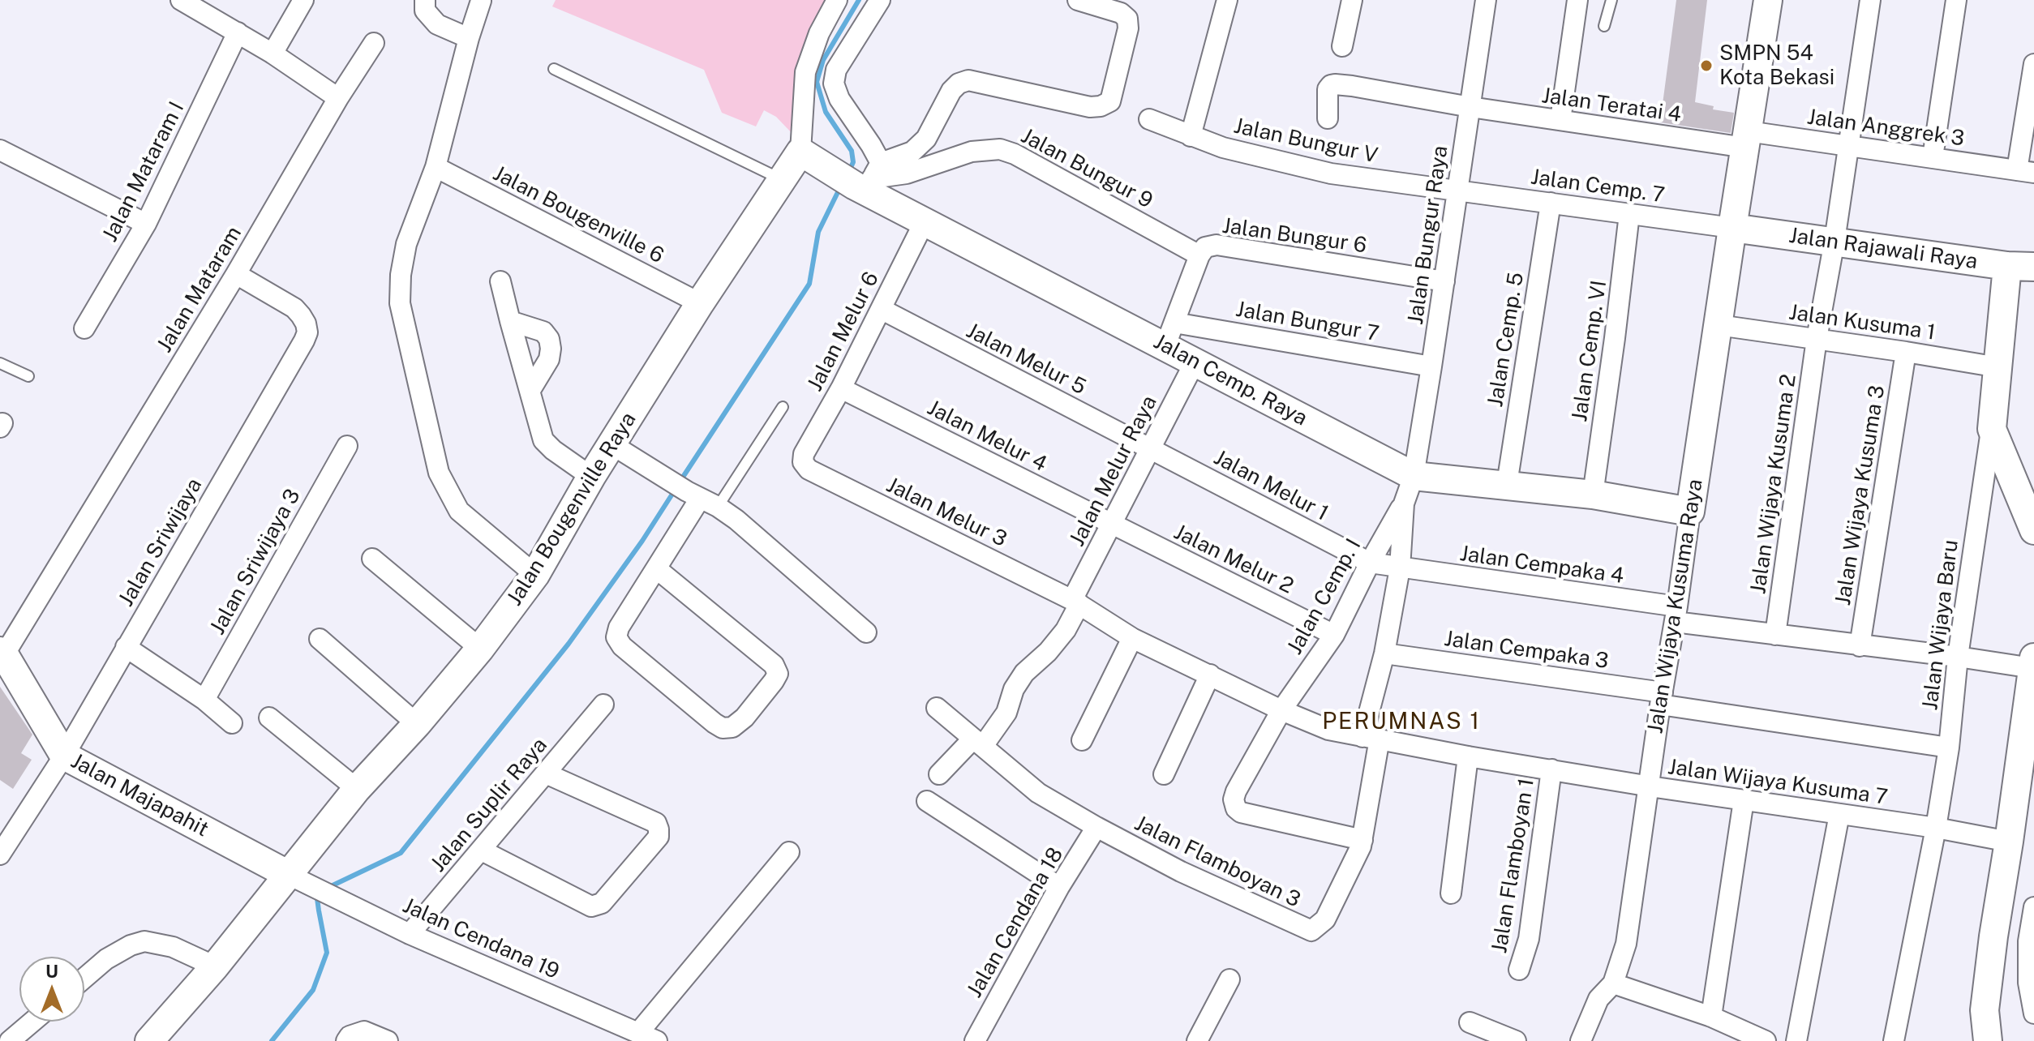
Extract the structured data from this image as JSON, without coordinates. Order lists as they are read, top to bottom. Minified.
{"streets":{"street":["Jalan Teratai 4","Jalan Anggrek 3","Jalan Bungur V","Jalan Bungur 9","Jalan Mataram I","Jalan Cemp. 7","Jalan Bougenville 6","Jalan Bungur Raya","Jalan Bungur 6","Jalan Rajawali Raya","Jalan Mataram","Jalan Bungur 7","Jalan Kusuma 1","Jalan Melur 6","Jalan Cemp. 5","Jalan Cemp. VI","Jalan Melur 5","Jalan Cemp. Raya","Jalan Melur 4","Jalan Melur Raya","Jalan Wijaya Kusuma 2","Jalan Melur 1","Jalan Wijaya Kusuma 3","Jalan Bougenville Raya","Jalan Melur 3","Jalan Sriwijaya","Jalan Melur 2","Jalan Sriwijaya 3","Jalan Cempaka 4","Jalan Cemp. I","Jalan Wijaya Kusuma Raya","Jalan Wijaya Baru","Jalan Cempaka 3","Jalan Wijaya Kusuma 7","Jalan Majapahit","Jalan Suplir Raya","Jalan Flamboyan 3","Jalan Flamboyan 1","Jalan Cendana 18","Jalan Cendana 19"]},"crossings":[["Jalan Teratai 4","Jalan Anggrek 3"],["Jalan Teratai 4","Jalan Bungur Raya"],["Jalan Teratai 4","Jalan Wijaya Kusuma Raya"],["Jalan Anggrek 3","Jalan Wijaya Kusuma 2"],["Jalan Anggrek 3","Jalan Wijaya Kusuma Raya"],["Jalan Bungur V","Jalan Cemp. 7"],["Jalan Bungur V","Jalan Bungur Raya"],["Jalan Bungur 9","Jalan Bungur 6"],["Jalan Bungur 9","Jalan Cemp. Raya"],["Jalan Cemp. 7","Jalan Bungur Raya"],["Jalan Cemp. 7","Jalan Rajawali Raya"],["Jalan Cemp. 7","Jalan Cemp. 5"],["Jalan Cemp. 7","Jalan Cemp. VI"],["Jalan Cemp. 7","Jalan Wijaya Kusuma Raya"],["Jalan Bougenville 6","Jalan Bougenville Raya"],["Jalan Bungur Raya","Jalan Bungur 6"],["Jalan Bungur Raya","Jalan Bungur 7"],["Jalan Bungur Raya","Jalan Cemp. Raya"],["Jalan Bungur Raya","Jalan Cemp. I"],["Jalan Bungur 6","Jalan Bungur 7"],["Jalan Bungur 6","Jalan Cemp. Raya"],["Jalan Rajawali Raya","Jalan Wijaya Kusuma 2"],["Jalan Rajawali Raya","Jalan Wijaya Kusuma Raya"],["Jalan Mataram","Jalan Sriwijaya"],["Jalan Mataram","Jalan Majapahit"],["Jalan Bungur 7","Jalan Cemp. Raya"],["Jalan Kusuma 1","Jalan Wijaya Kusuma 2"],["Jalan Kusuma 1","Jalan Wijaya Kusuma 3"],["Jalan Kusuma 1","Jalan Wijaya Kusuma Raya"],["Jalan Melur 6","Jalan Melur 5"],["Jalan Melur 6","Jalan Cemp. Raya"],["Jalan Melur 6","Jalan Melur 4"],["Jalan Melur 6","Jalan Melur 3"],["Jalan Cemp. 5","Jalan Cemp. Raya"],["Jalan Cemp. VI","Jalan Cemp. Raya"],["Jalan Melur 5","Jalan Melur Raya"],["Jalan Melur 5","Jalan Melur 1"],["Jalan Cemp. Raya","Jalan Melur Raya"],["Jalan Cemp. Raya","Jalan Bougenville Raya"],["Jalan Cemp. Raya","Jalan Cemp. I"],["Jalan Cemp. Raya","Jalan Wijaya Kusuma Raya"],["Jalan Melur 4","Jalan Melur Raya"],["Jalan Melur 4","Jalan Melur 2"],["Jalan Melur Raya","Jalan Melur 1"],["Jalan Melur Raya","Jalan Melur 3"],["Jalan Melur Raya","Jalan Melur 2"],["Jalan Melur Raya","Jalan Flamboyan 3"],["Jalan Wijaya Kusuma 2","Jalan Cempaka 4"],["Jalan Melur 1","Jalan Cempaka 4"],["Jalan Melur 1","Jalan Cemp. I"],["Jalan Wijaya Kusuma 3","Jalan Cempaka 4"],["Jalan Bougenville Raya","Jalan Majapahit"],["Jalan Bougenville Raya","Jalan Cendana 19"],["Jalan Melur 3","Jalan Cemp. I"],["Jalan Melur 3","Jalan Wijaya Kusuma 7"],["Jalan Melur 3","Jalan Flamboyan 3"],["Jalan Sriwijaya","Jalan Majapahit"],["Jalan Melur 2","Jalan Cemp. I"],["Jalan Cempaka 4","Jalan Cemp. I"],["Jalan Cempaka 4","Jalan Wijaya Kusuma Raya"],["Jalan Cempaka 4","Jalan Wijaya Baru"],["Jalan Cemp. I","Jalan Cempaka 3"],["Jalan Cemp. I","Jalan Wijaya Kusuma 7"],["Jalan Cemp. I","Jalan Flamboyan 3"],["Jalan Wijaya Kusuma Raya","Jalan Cempaka 3"],["Jalan Wijaya Kusuma Raya","Jalan Wijaya Kusuma 7"],["Jalan Wijaya Baru","Jalan Cempaka 3"],["Jalan Wijaya Baru","Jalan Wijaya Kusuma 7"],["Jalan Wijaya Kusuma 7","Jalan Flamboyan 3"],["Jalan Wijaya Kusuma 7","Jalan Flamboyan 1"],["Jalan Majapahit","Jalan Cendana 19"],["Jalan Suplir Raya","Jalan Cendana 19"],["Jalan Flamboyan 3","Jalan Cendana 18"]],"districts":["PERUMNAS 1"],"places":["SMPN 54 Kota Bekasi"],"north":"top"}
